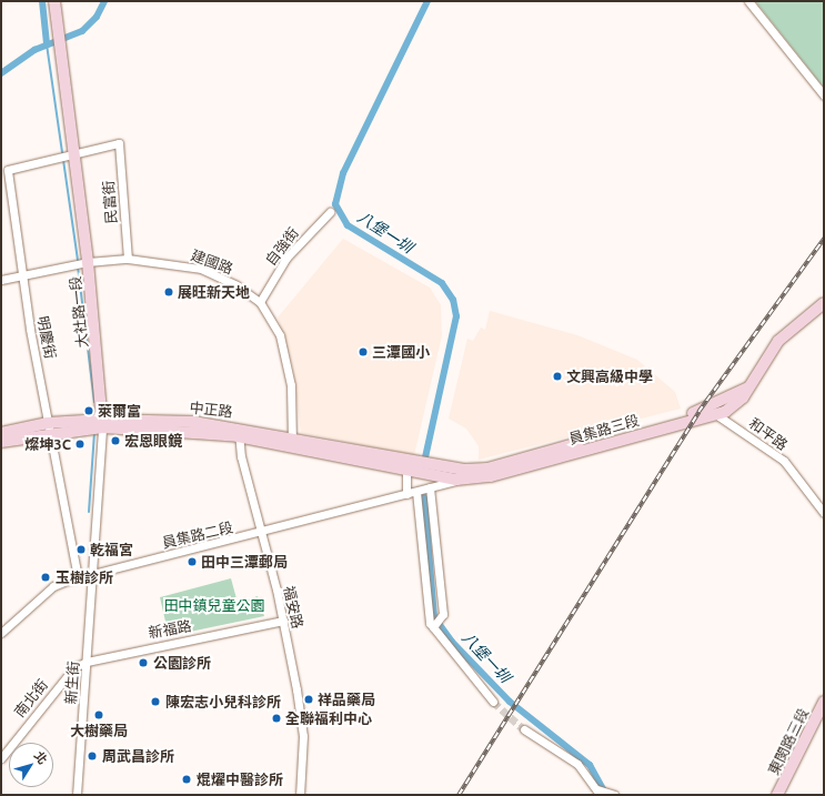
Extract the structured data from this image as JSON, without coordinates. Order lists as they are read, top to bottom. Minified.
{"streets":{"street":["民富街","自強街","建國路","大社路一段","明慶街","中正路","員集路三段","和平路","員集路二段","福安路","新福路","新生街","南北街","東閔路三段"]},"crossings":[["民富街","建國路"],["民富街","大社路一段"],["民富街","明慶街"],["自強街","建國路"],["建國路","大社路一段"],["建國路","明慶街"],["建國路","中正路"],["大社路一段","明慶街"],["大社路一段","中正路"],["大社路一段","員集路二段"],["大社路一段","新生街"],["明慶街","中正路"],["明慶街","員集路二段"],["中正路","福安路"],["員集路三段","和平路"],["員集路二段","福安路"],["員集路二段","新生街"],["福安路","新福路"],["新福路","新生街"],["新福路","南北街"],["新生街","南北街"]],"water":["八堡一圳"],"parks":["田中鎮兒童公園"],"places":["展旺新天地","三潭國小","文興高級中學","萊爾富","宏恩眼鏡","燦坤3C","乾福宮","田中三潭郵局","玉樹診所","公園診所","祥品藥局","陳宏志小兒科診所","大樹藥局","全聯福利中心","周武昌診所","焜燿中醫診所"],"north":"top right"}
